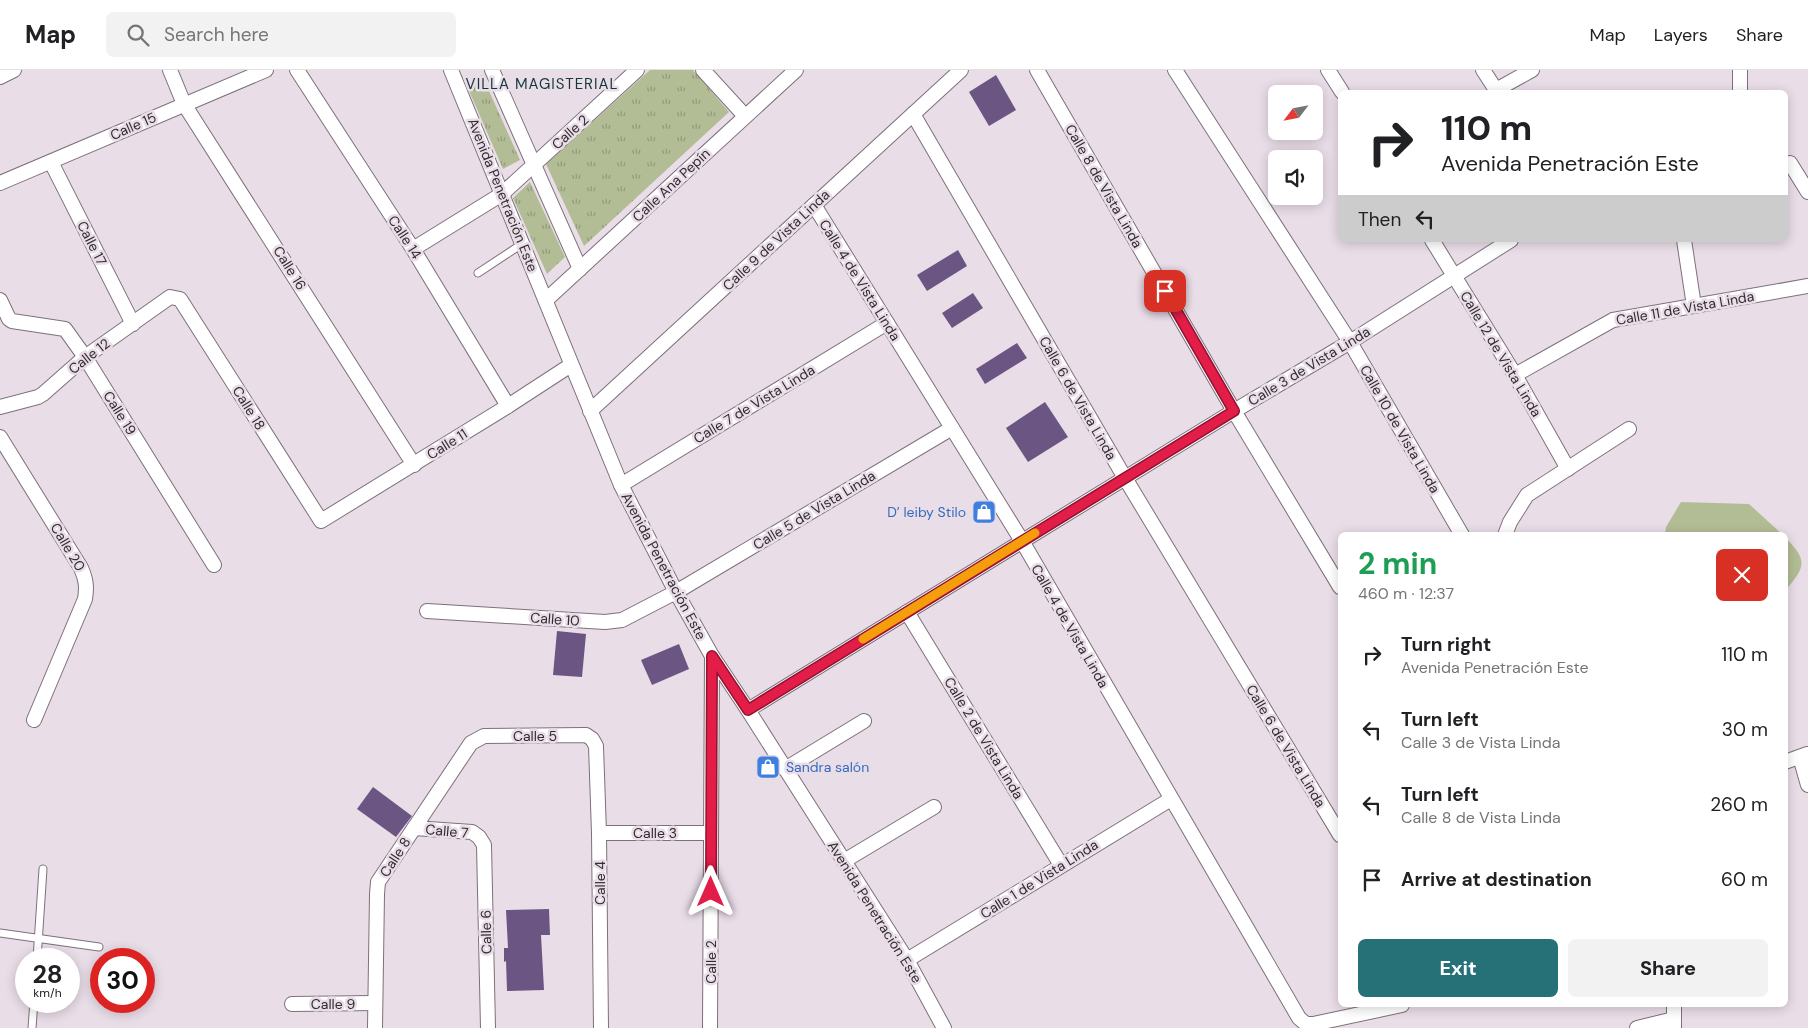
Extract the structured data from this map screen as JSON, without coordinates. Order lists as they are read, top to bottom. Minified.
{"streets":{"street":["Calle 15","Calle 2","Calle Ana Pepín","Calle 8 de Vista Linda","Avenida Penetración Este","Calle 14","Calle 9 de Vista Linda","Calle 17","Calle 16","Calle 4 de Vista Linda","Calle 11 de Vista Linda","Calle 12 de Vista Linda","Calle 12","Calle 3 de Vista Linda","Calle 6 de Vista Linda","Calle 7 de Vista Linda","Calle 18","Calle 19","Calle 10 de Vista Linda","Calle 11","Calle 5 de Vista Linda","Calle 20","Calle 10","Calle 5","Calle 2 de Vista Linda","Calle 7","Calle 3","Calle 8","Calle 1 de Vista Linda","Calle 4","Calle 6","Calle 9"]},"crossings":[["Calle 15","Calle 17"],["Calle 15","Calle 16"],["Calle 2","Avenida Penetración Este"],["Calle 2","Calle 14"],["Calle 2","Calle 3"],["Calle Ana Pepín","Avenida Penetración Este"],["Calle 8 de Vista Linda","Calle 3 de Vista Linda"],["Avenida Penetración Este","Calle 9 de Vista Linda"],["Avenida Penetración Este","Calle 3 de Vista Linda"],["Avenida Penetración Este","Calle 7 de Vista Linda"],["Avenida Penetración Este","Calle 11"],["Avenida Penetración Este","Calle 5 de Vista Linda"],["Avenida Penetración Este","Calle 10"],["Avenida Penetración Este","Calle 1 de Vista Linda"],["Calle 14","Calle 11"],["Calle 9 de Vista Linda","Calle 4 de Vista Linda"],["Calle 9 de Vista Linda","Calle 6 de Vista Linda"],["Calle 17","Calle 12"],["Calle 16","Calle 11"],["Calle 4 de Vista Linda","Calle 3 de Vista Linda"],["Calle 4 de Vista Linda","Calle 7 de Vista Linda"],["Calle 4 de Vista Linda","Calle 5 de Vista Linda"],["Calle 4 de Vista Linda","Calle 1 de Vista Linda"],["Calle 11 de Vista Linda","Calle 12 de Vista Linda"],["Calle 12 de Vista Linda","Calle 3 de Vista Linda"],["Calle 12","Calle 18"],["Calle 12","Calle 19"],["Calle 3 de Vista Linda","Calle 6 de Vista Linda"],["Calle 3 de Vista Linda","Calle 10 de Vista Linda"],["Calle 3 de Vista Linda","Calle 2 de Vista Linda"],["Calle 18","Calle 11"],["Calle 5 de Vista Linda","Calle 10"],["Calle 5","Calle 8"],["Calle 5","Calle 4"],["Calle 2 de Vista Linda","Calle 1 de Vista Linda"],["Calle 7","Calle 8"],["Calle 7","Calle 6"],["Calle 3","Calle 4"],["Calle 8","Calle 9"]],"districts":["VILLA MAGISTERIAL"],"places":{"shop":["D’ leiby Stilo","Sandra salón"]},"north":"bottom left","page":{"header":"Map","search":"Search here","nav":["Map","Layers","Share"],"turn":["110 m","Avenida Penetración Este"],"then":"Then","heading":["2 min","460 m · 12:37"],"list":[{"name":"Turn right","note":"Avenida Penetración Este","value":"110 m"},{"name":"Turn left","note":"Calle 3 de Vista Linda","value":"30 m"},{"name":"Turn left","note":"Calle 8 de Vista Linda","value":"260 m"},{"name":"Arrive at destination","value":"60 m"}],"buttons":["Exit","Share"],"speed":"28 km/h","limit":"30"}}
